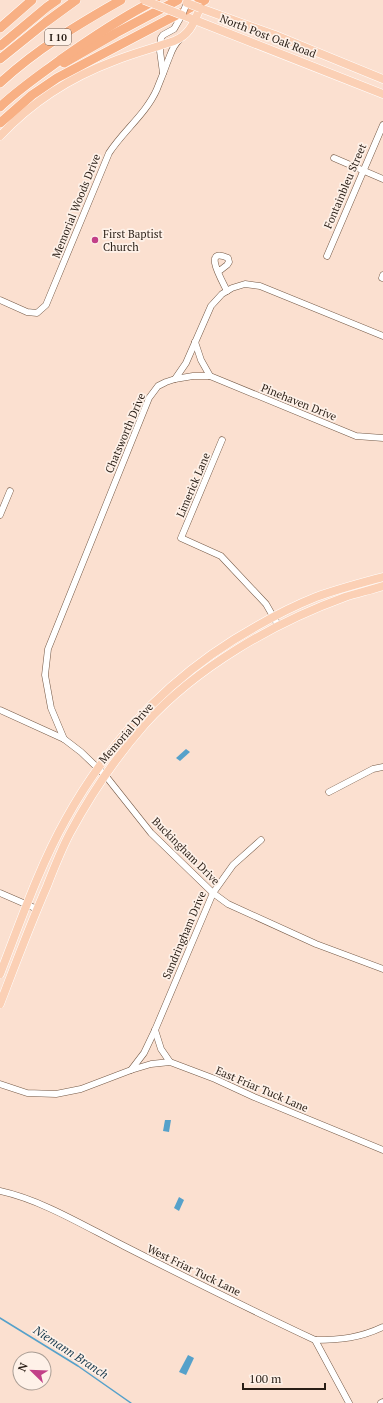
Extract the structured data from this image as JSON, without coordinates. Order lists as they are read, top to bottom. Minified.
{"streets":{"highway":["I 10"],"main road":["North Post Oak Road","Memorial Drive"],"street":["Fontainbleu Street","Memorial Woods Drive","Pinehaven Drive","Chatsworth Drive","Limerick Lane","Buckingham Drive","Sandringham Drive","East Friar Tuck Lane","West Friar Tuck Lane"]},"crossings":[["Pinehaven Drive","Chatsworth Drive"],["Chatsworth Drive","Buckingham Drive"],["Limerick Lane","Memorial Drive"],["Memorial Drive","Buckingham Drive"],["Buckingham Drive","Sandringham Drive"],["Sandringham Drive","East Friar Tuck Lane"]],"water":["Niemann Branch"],"places":["First Baptist Church"],"scale_bar":"100 m","north":"top left"}
